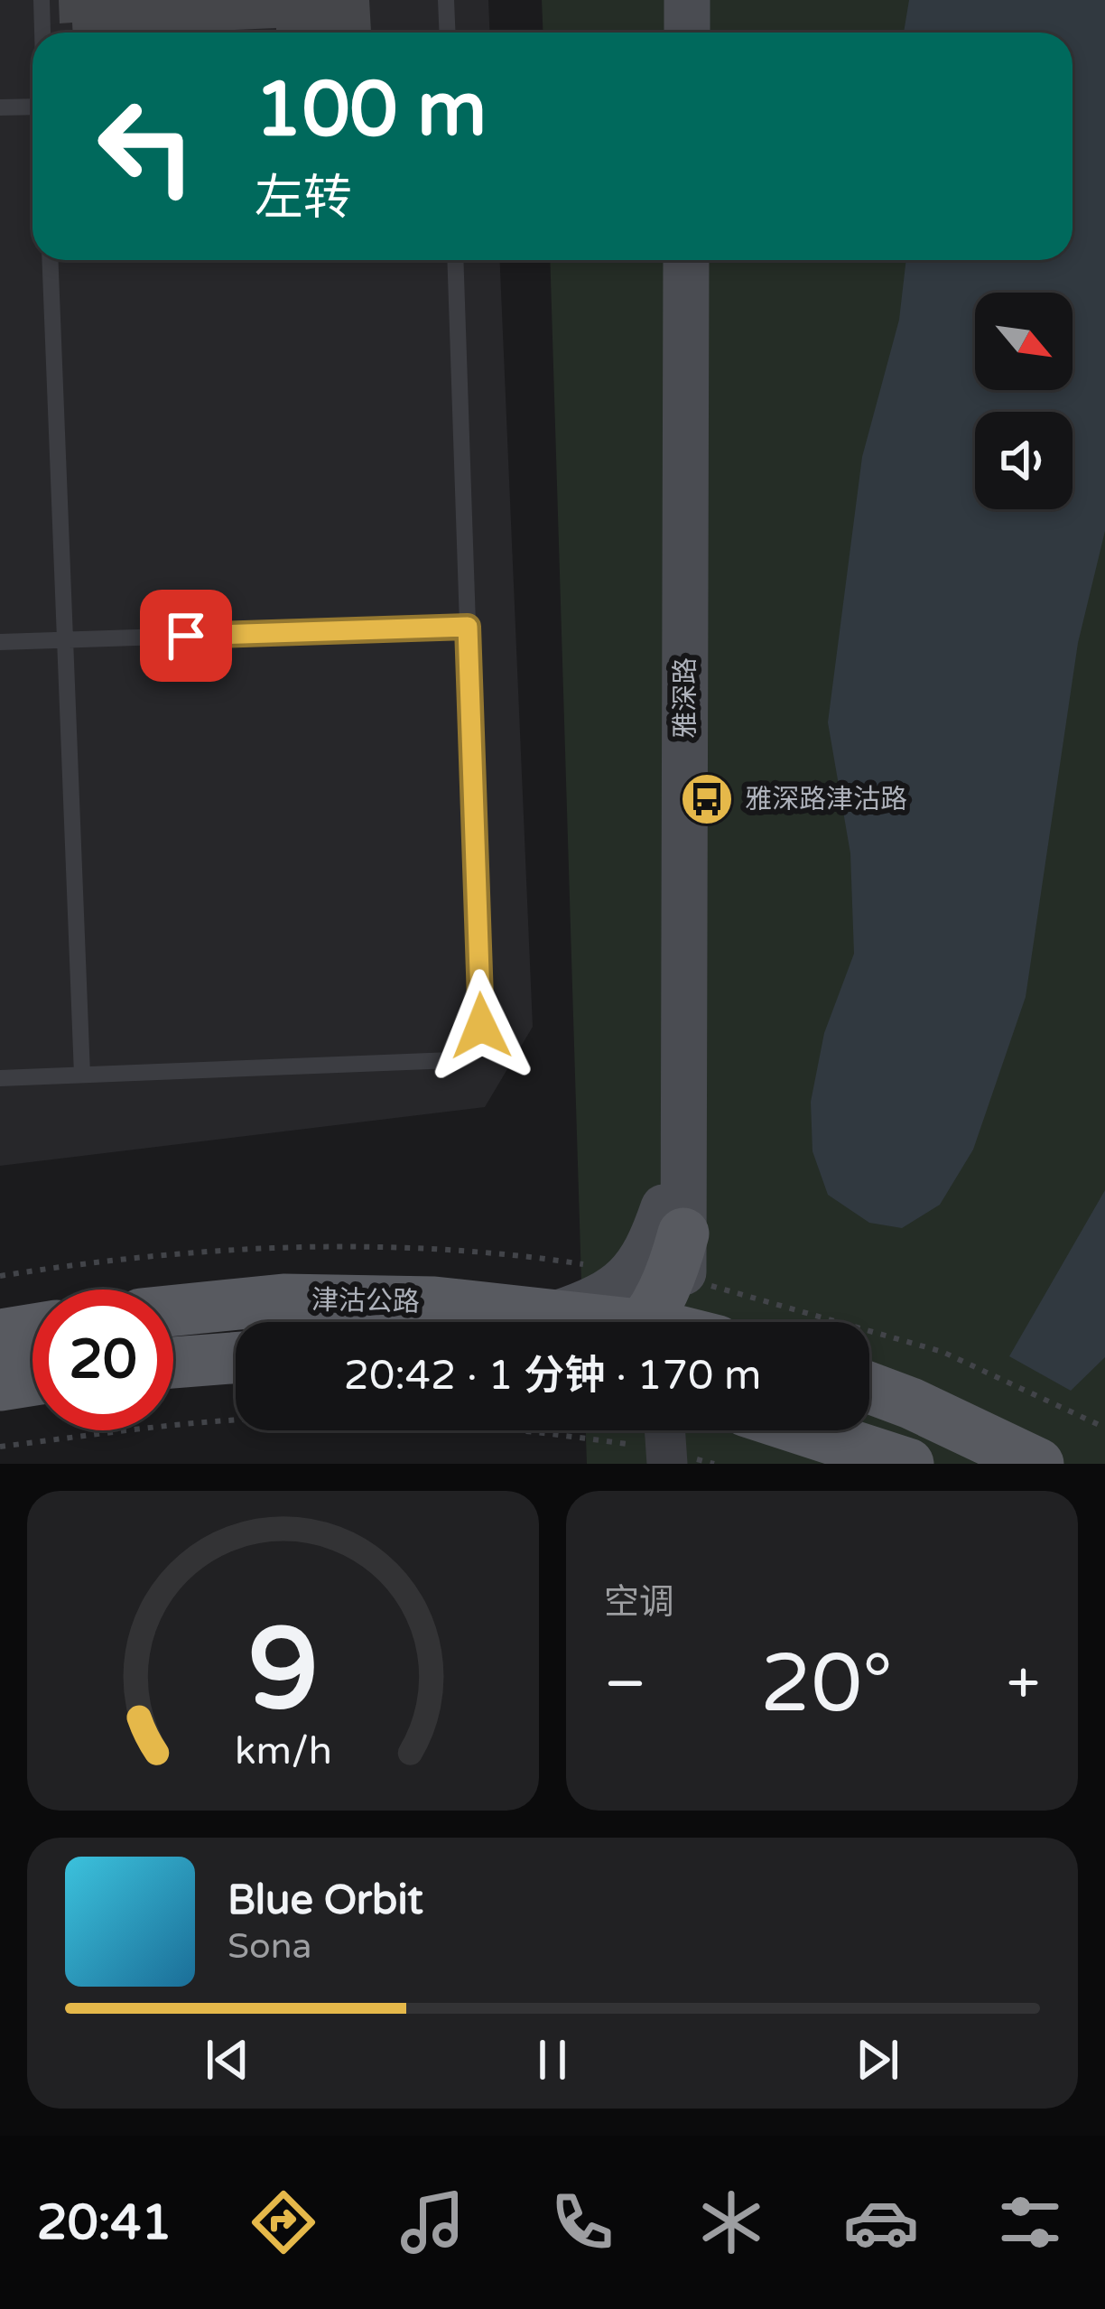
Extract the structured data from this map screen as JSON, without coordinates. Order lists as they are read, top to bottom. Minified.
{"streets":{"main road":["雅深路","津沽公路"]},"places":{"bus stop":["雅深路津沽路"]},"north":"bottom right","page":{"turn":["100 m","左转"],"limit":"20","trip":"20:42 · 1 分钟 · 170 m","tile":"空调","heat":["−","20°","+"],"song":["Blue Orbit","Sona"],"tabs":"20:41","gauge":["9","km/h"]}}
